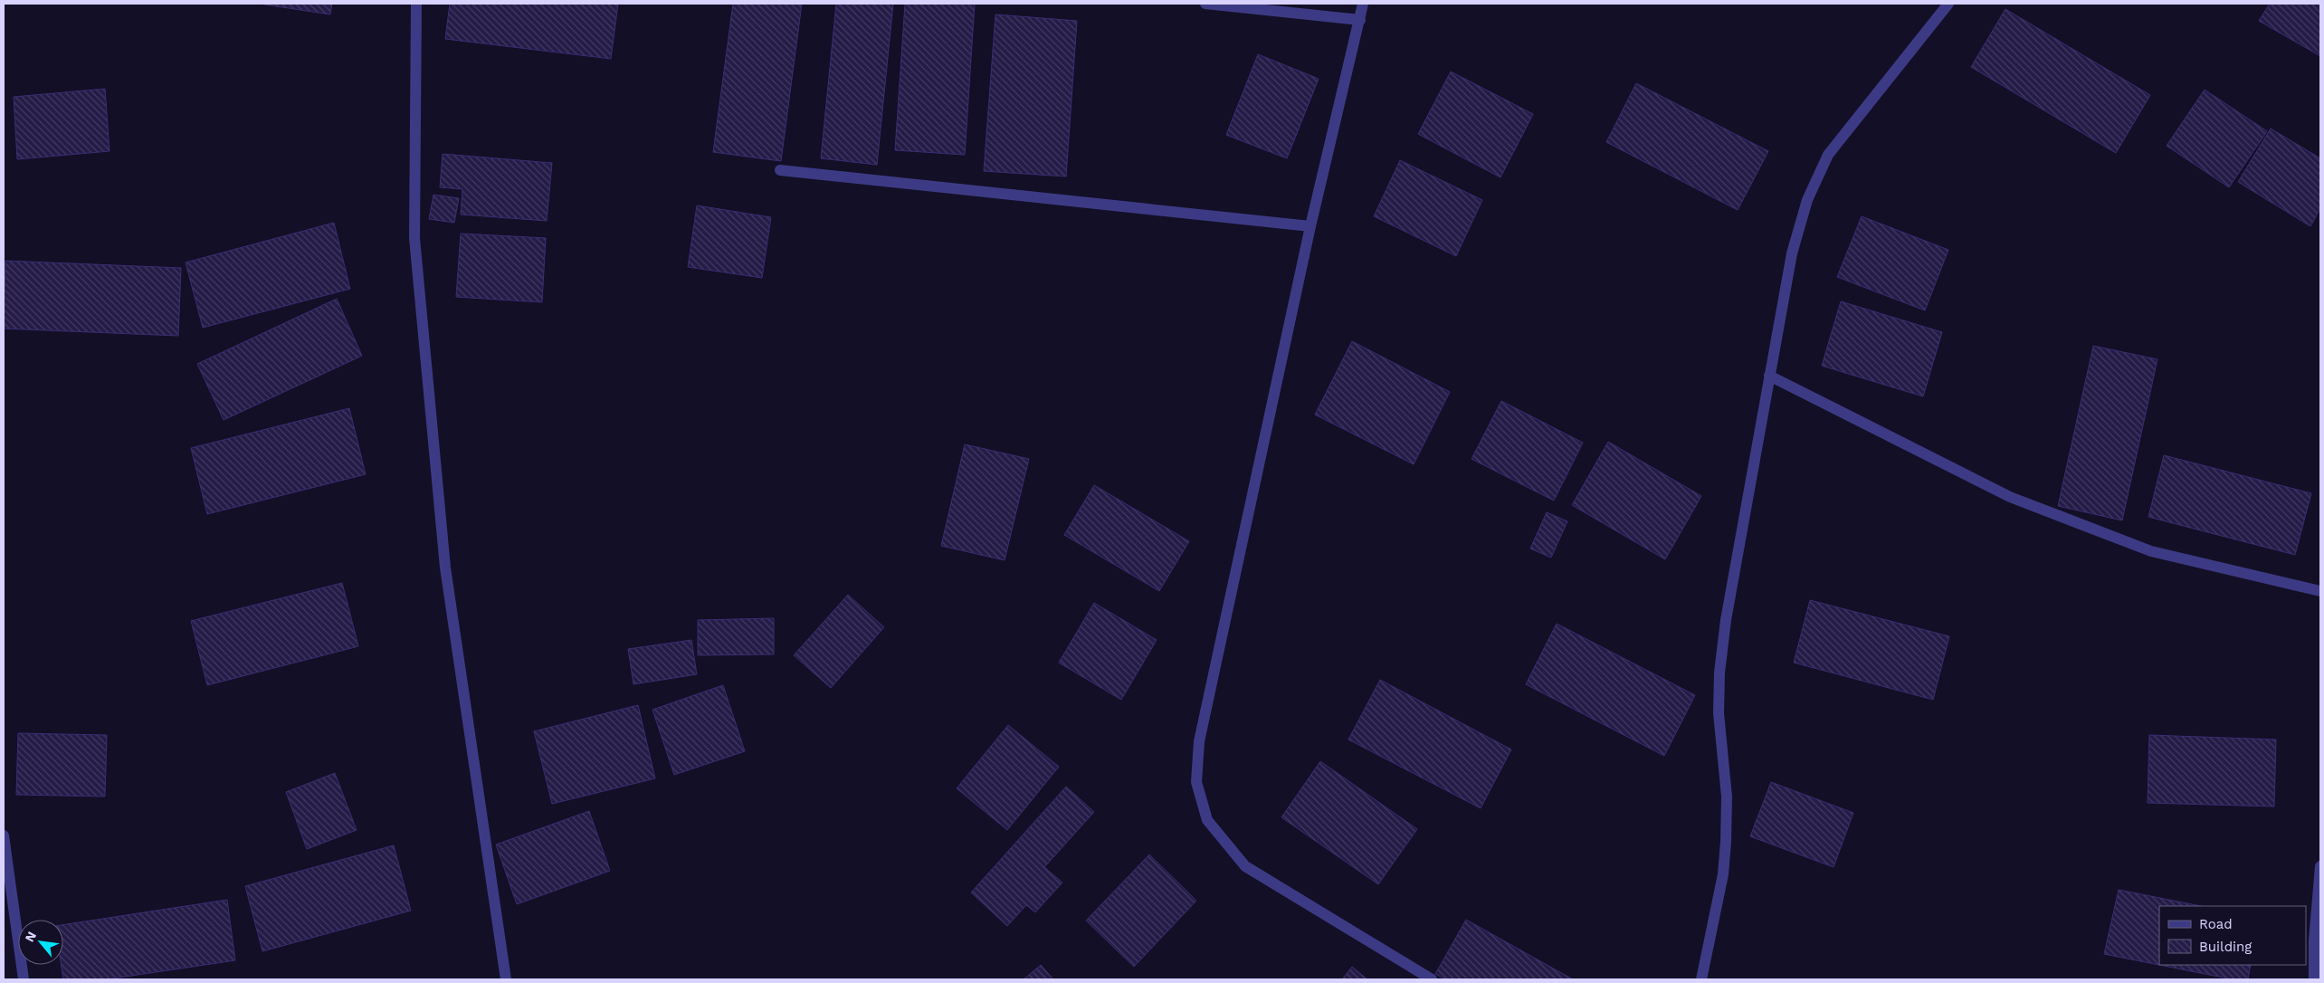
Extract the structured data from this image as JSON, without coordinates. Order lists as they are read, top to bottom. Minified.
{"legend":["Road","Building"],"north":"top left"}
